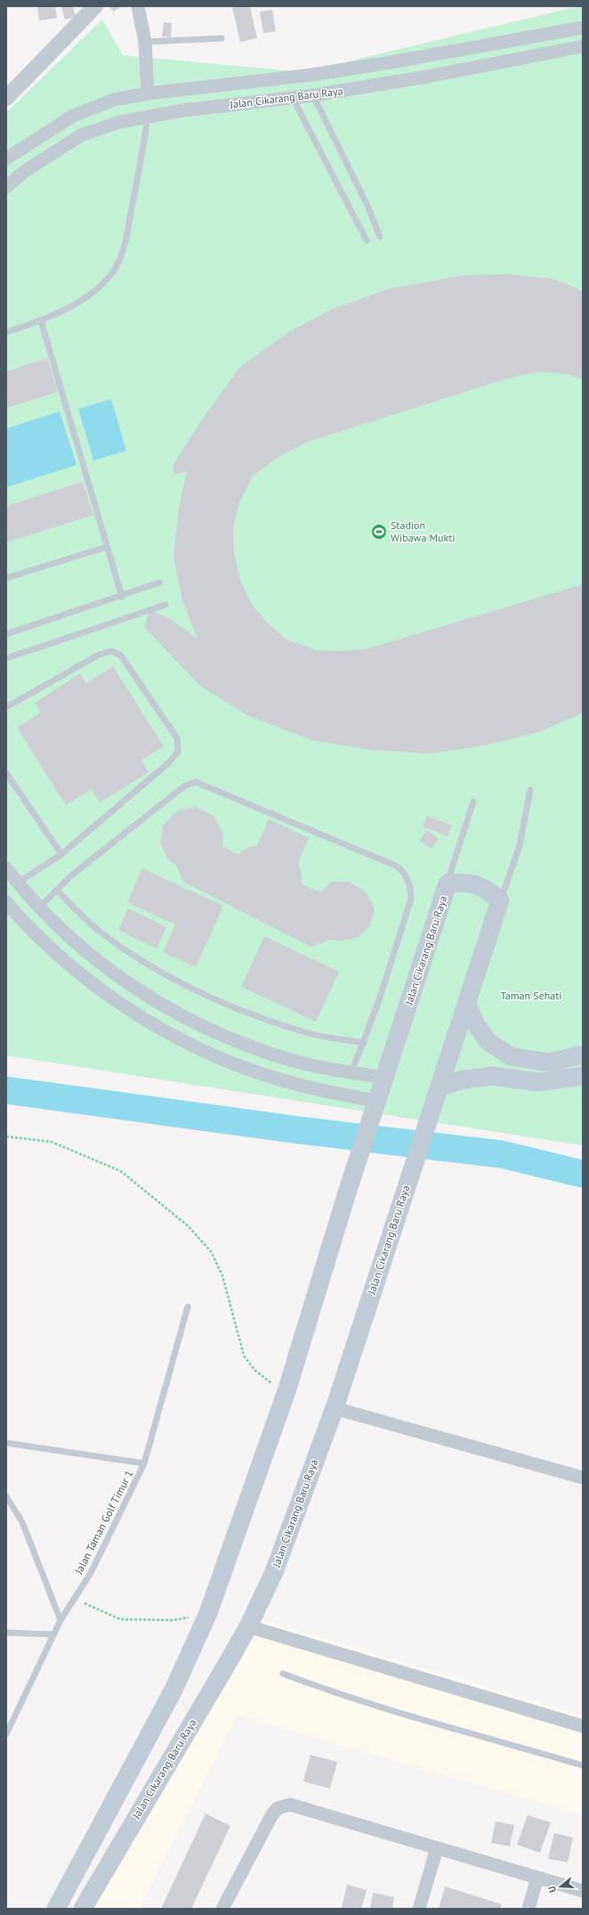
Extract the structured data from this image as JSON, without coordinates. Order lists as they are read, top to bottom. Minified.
{"streets":{"main road":["Jalan Cikarang Baru Raya"],"lane":["Jalan Taman Golf Timur 1"]},"parks":["Taman Sehati"],"places":{"sports":["Stadion Wibawa Mukti"]},"north":"left"}
